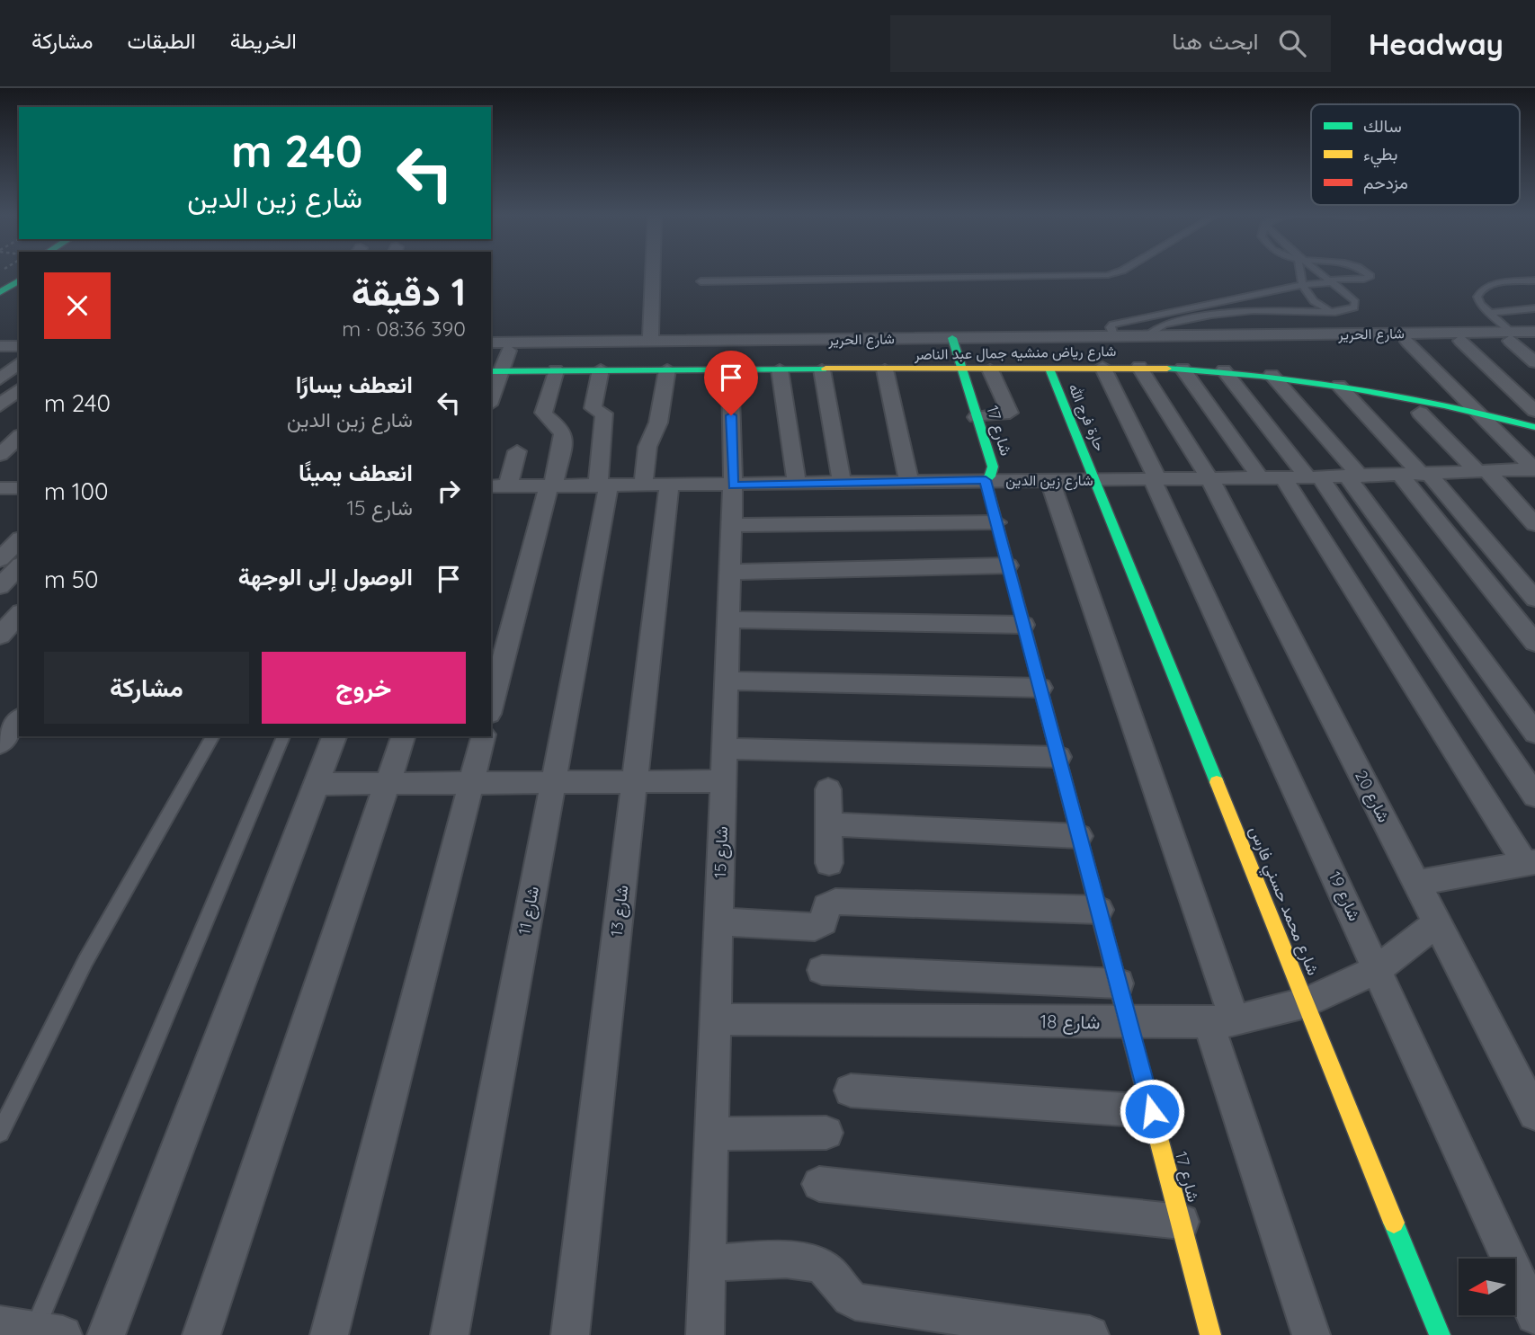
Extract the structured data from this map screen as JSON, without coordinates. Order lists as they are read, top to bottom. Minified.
{"streets":{"street":["شارع الحرير","شارع رياض منشيه جمال عبد الناصر","حارة فرج الله","شارع 17","شارع زين الدين","شارع 20","شارع 15","شارع 19","شارع محمد حسني فارس","شارع 11","شارع 13","شارع 18"]},"crossings":[["شارع الحرير","شارع 17"],["شارع رياض منشيه جمال عبد الناصر","حارة فرج الله"],["شارع رياض منشيه جمال عبد الناصر","شارع 17"],["شارع رياض منشيه جمال عبد الناصر","شارع 20"],["شارع رياض منشيه جمال عبد الناصر","شارع 15"],["شارع رياض منشيه جمال عبد الناصر","شارع 19"],["شارع رياض منشيه جمال عبد الناصر","شارع 11"],["حارة فرج الله","شارع زين الدين"],["حارة فرج الله","شارع محمد حسني فارس"],["شارع 17","شارع زين الدين"],["شارع 17","شارع 18"],["شارع زين الدين","شارع 20"],["شارع زين الدين","شارع 15"],["شارع زين الدين","شارع 19"],["شارع زين الدين","شارع محمد حسني فارس"],["شارع زين الدين","شارع 11"],["شارع زين الدين","شارع 13"],["شارع 20","شارع 18"],["شارع 15","شارع 18"],["شارع 19","شارع 18"],["شارع محمد حسني فارس","شارع 18"]],"legend":["سالك","بطيء","مزدحم"],"north":"left","page":{"header":"Headway","search":"ابحث هنا","nav":["الخريطة","الطبقات","مشاركة"],"turn":["240 m","شارع زين الدين"],"heading":["1 دقيقة","390 m · 08:36"],"list":[{"name":"انعطف يسارًا","note":"شارع زين الدين","value":"240 m"},{"name":"انعطف يمينًا","note":"شارع 15","value":"100 m"},{"name":"الوصول إلى الوجهة","value":"50 m"}],"buttons":["خروج","مشاركة"]}}
